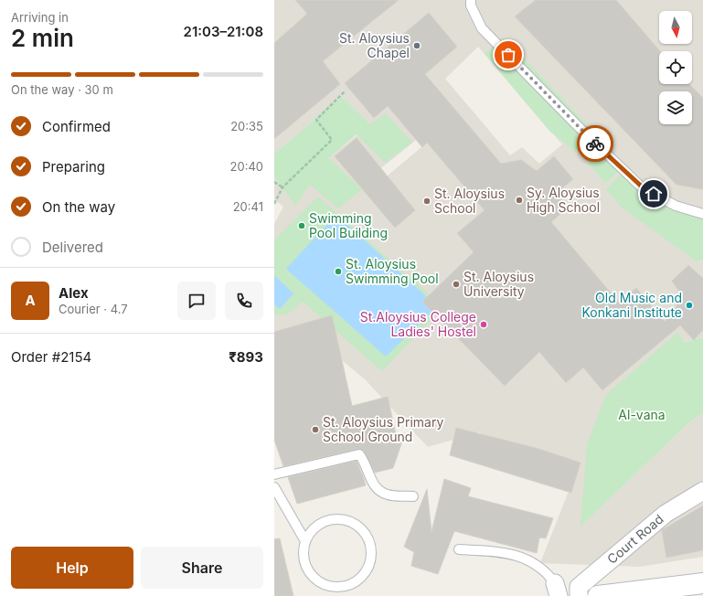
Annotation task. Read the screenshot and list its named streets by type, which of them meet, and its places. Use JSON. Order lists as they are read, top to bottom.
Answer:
{
  "streets": {
    "street": ["Court Road"]
  },
  "parks": ["Al-vana"],
  "places": [
    "St. Aloysius Chapel",
    "Sy. Aloysius High School",
    "St. Aloysius School",
    "Swimming Pool Building",
    "St. Aloysius Swimming Pool",
    "St. Aloysius University",
    "Old Music and Konkani Institute",
    "St.Aloysius College Ladies' Hostel",
    "St. Aloysius Primary School Ground"
  ],
  "north": "bottom",
  "page": {
    "heading": ["2 min", "Arriving in", "21:03–21:08"],
    "panel": [
      "Alex",
      "Courier · 4.7",
      "Order #2154",
      "₹893"
    ],
    "bar": "On the way · 30 m",
    "list": [
      ["Confirmed", "20:35"],
      ["Preparing", "20:40"],
      ["On the way", "20:41"],
      "Delivered"
    ],
    "round": "A",
    "buttons": ["Help", "Share"]
  }
}
